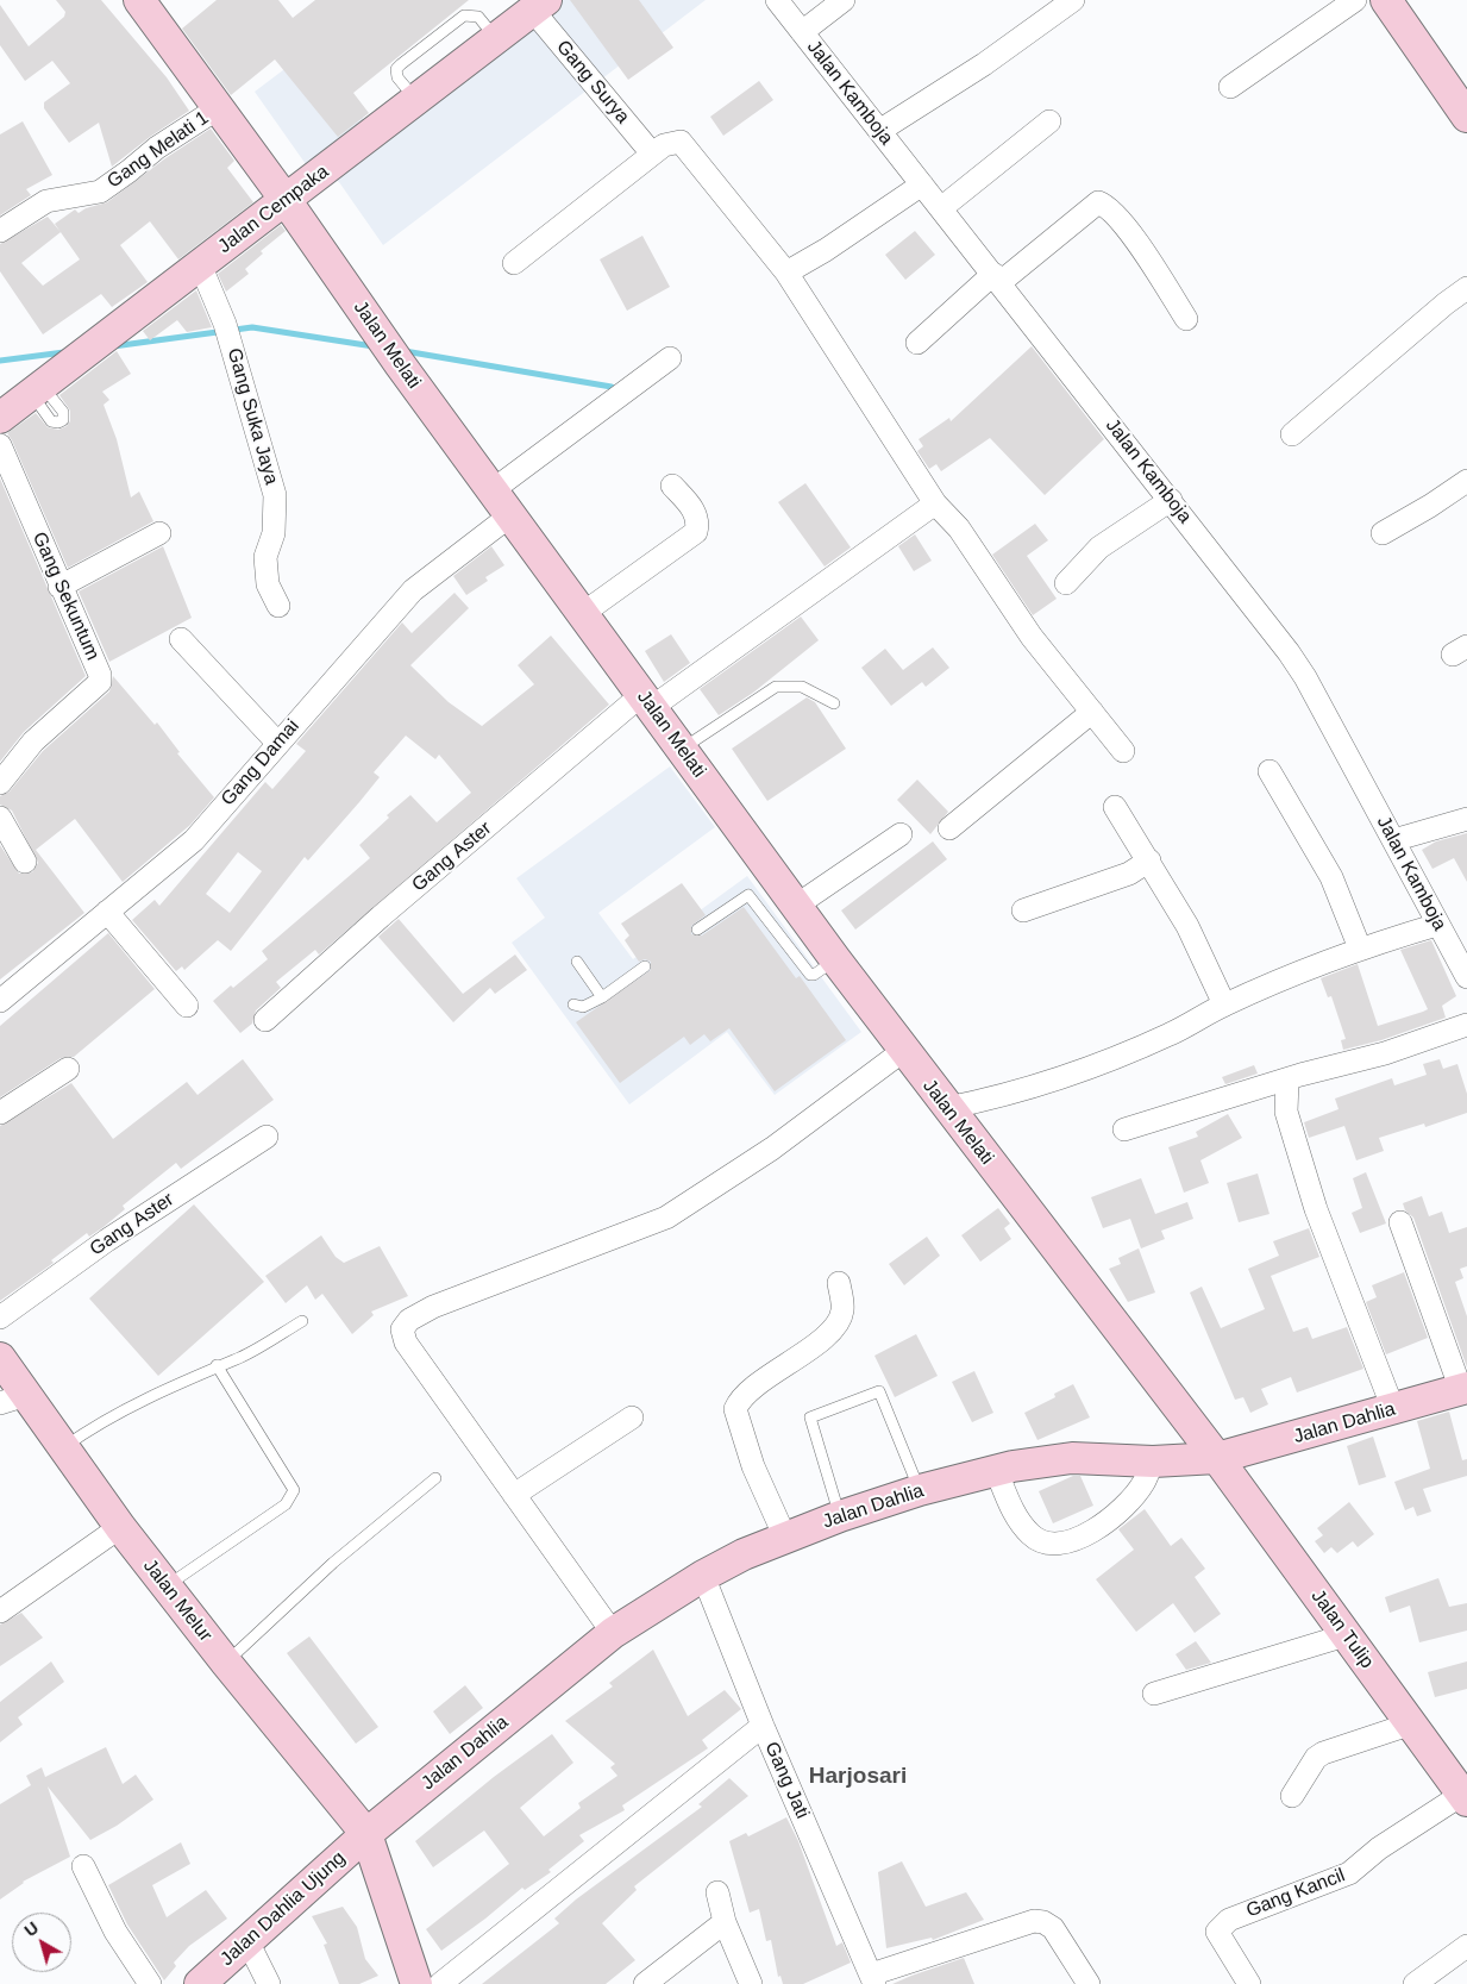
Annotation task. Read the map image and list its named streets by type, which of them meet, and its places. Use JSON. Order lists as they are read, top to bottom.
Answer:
{
  "streets": {
    "street": [
      "Gang Surya",
      "Jalan Kamboja",
      "Gang Melati 1",
      "Jalan Cempaka",
      "Jalan Melati",
      "Gang Suka Jaya",
      "Gang Sekuntum",
      "Gang Damai",
      "Gang Aster",
      "Jalan Dahlia",
      "Jalan Melur",
      "Jalan Tulip",
      "Gang Jati",
      "Gang Kancil",
      "Jalan Dahlia Ujung"
    ]
  },
  "crossings": [
    ["Gang Surya", "Jalan Cempaka"],
    ["Gang Melati 1", "Jalan Melati"],
    ["Jalan Cempaka", "Jalan Melati"],
    ["Jalan Cempaka", "Gang Suka Jaya"],
    ["Jalan Melati", "Gang Damai"],
    ["Jalan Melati", "Gang Aster"],
    ["Jalan Melati", "Jalan Dahlia"],
    ["Jalan Melati", "Jalan Tulip"],
    ["Jalan Dahlia", "Jalan Melur"],
    ["Jalan Dahlia", "Jalan Tulip"],
    ["Jalan Dahlia", "Gang Jati"],
    ["Jalan Dahlia", "Jalan Dahlia Ujung"],
    ["Jalan Melur", "Jalan Dahlia Ujung"],
    ["Jalan Tulip", "Gang Kancil"]
  ],
  "districts": ["Harjosari"],
  "north": "top left"
}
